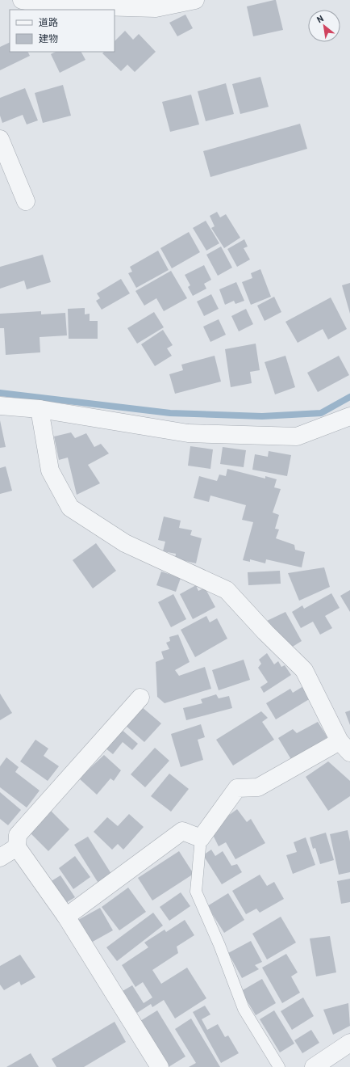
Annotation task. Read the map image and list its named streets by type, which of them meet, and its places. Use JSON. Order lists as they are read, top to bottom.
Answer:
{
  "legend": ["道路", "建物"],
  "north": "top left"
}
